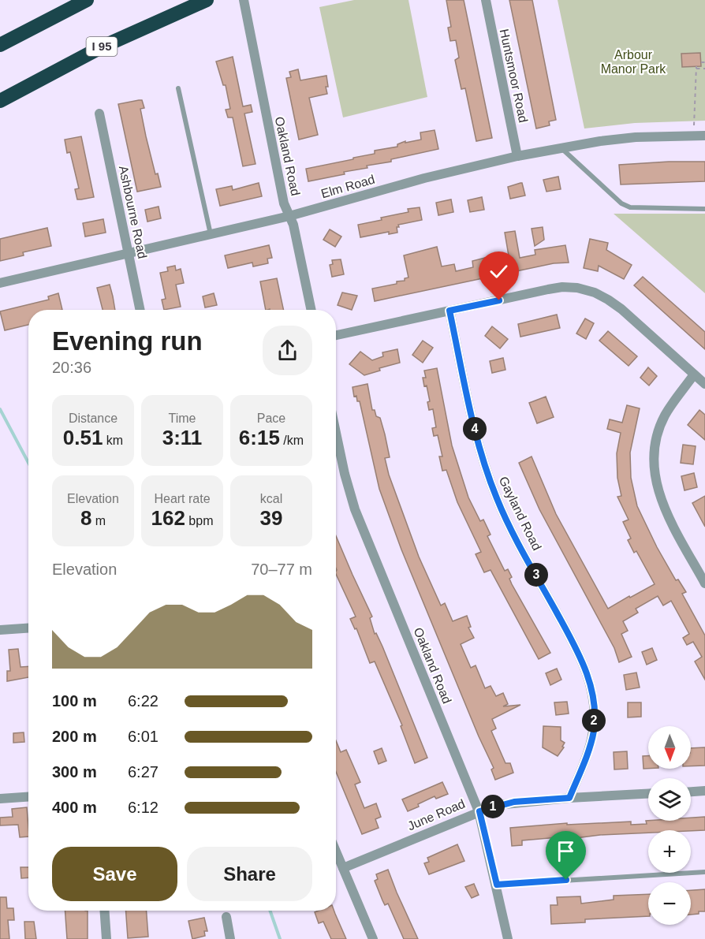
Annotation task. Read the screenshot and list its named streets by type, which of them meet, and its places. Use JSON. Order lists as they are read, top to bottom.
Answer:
{
  "streets": {
    "highway": ["I 95"],
    "street": [
      "Huntsmoor Road",
      "Oakland Road",
      "Elm Road",
      "Ashbourne Road",
      "Gayland Road",
      "June Road"
    ]
  },
  "crossings": [
    ["Huntsmoor Road", "Elm Road"],
    ["Oakland Road", "Elm Road"],
    ["Oakland Road", "June Road"],
    ["Elm Road", "Ashbourne Road"],
    ["Gayland Road", "June Road"]
  ],
  "parks": ["Arbour Manor Park"],
  "north": "bottom",
  "page": {
    "heading": ["Evening run", "20:36"],
    "stats": [
      ["Distance", "0.51 km"],
      ["Time", "3:11"],
      ["Pace", "6:15 /km"],
      ["Elevation", "8 m"],
      ["Heart rate", "162 bpm"],
      ["kcal", "39"]
    ],
    "pins": [
      "4",
      "3",
      "2",
      "1"
    ],
    "chart": ["Elevation", "70–77 m"],
    "list": [
      {
        "name": "100 m",
        "note": "6:22"
      },
      {
        "name": "200 m",
        "note": "6:01"
      },
      {
        "name": "300 m",
        "note": "6:27"
      },
      {
        "name": "400 m",
        "note": "6:12"
      }
    ],
    "map_buttons": ["+", "−"],
    "buttons": ["Save", "Share"]
  }
}
